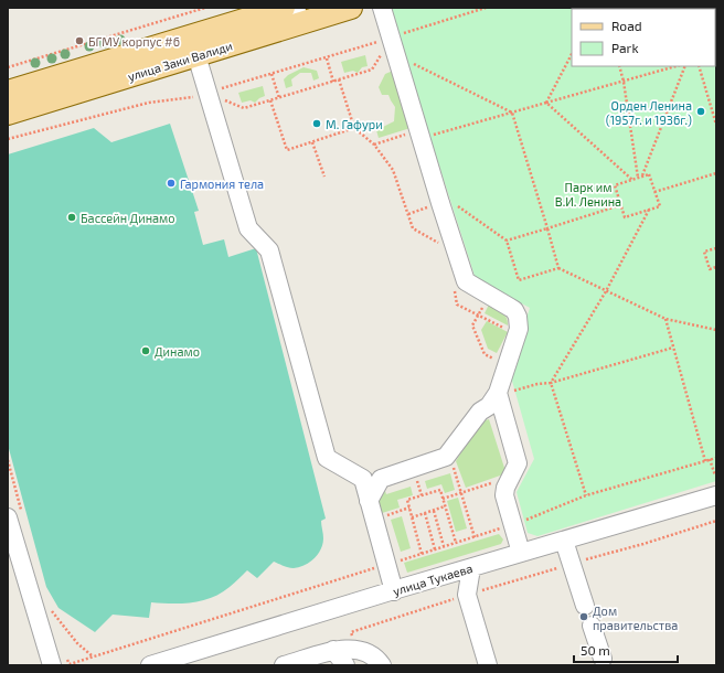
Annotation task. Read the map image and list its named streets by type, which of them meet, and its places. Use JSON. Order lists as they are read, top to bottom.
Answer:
{
  "streets": {
    "main road": ["улица Заки Валиди"],
    "street": ["улица Тукаева"]
  },
  "parks": ["Парк им В.И. Ленина"],
  "places": [
    "БГМУ корпус #6",
    "Орден Ленина (1957г. и 1936г.)",
    "М. Гафури",
    "Гармония тела",
    "Бассейн Динамо",
    "Динамо",
    "Дом правительства"
  ],
  "legend": ["Road", "Park"],
  "scale_bar": "50 m"
}
